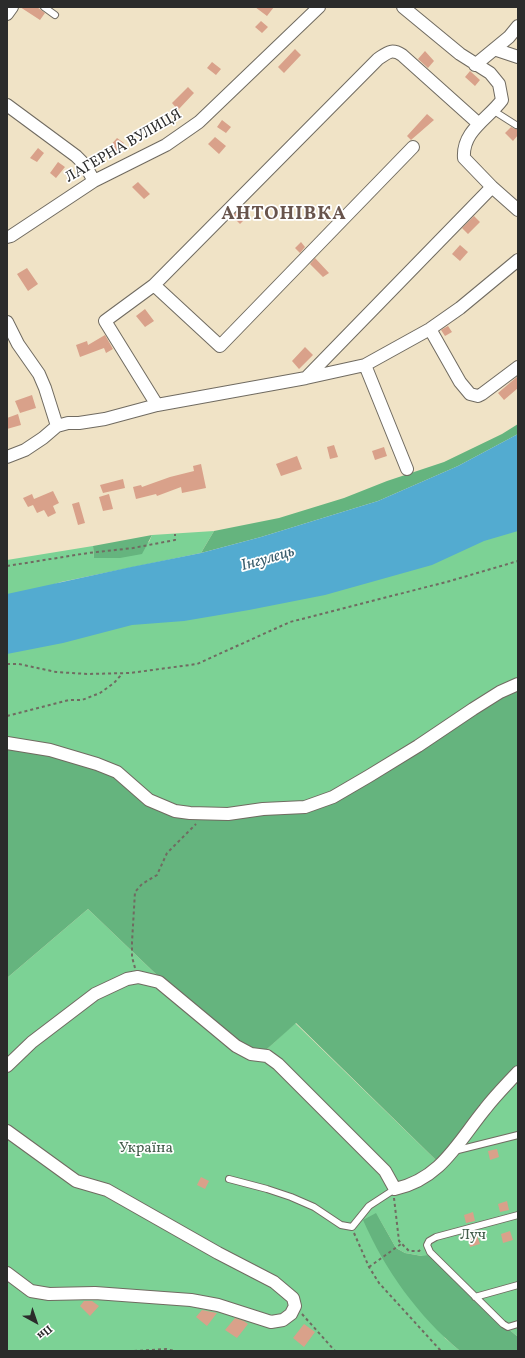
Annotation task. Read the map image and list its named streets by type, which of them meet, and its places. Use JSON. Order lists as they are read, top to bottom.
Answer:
{
  "streets": {
    "street": ["ЛАГЕРНА ВУЛИЦЯ"]
  },
  "districts": ["АНТОНІВКА"],
  "water": ["Інгулець"],
  "parks": ["Україна", "Луч"],
  "north": "bottom right"
}
